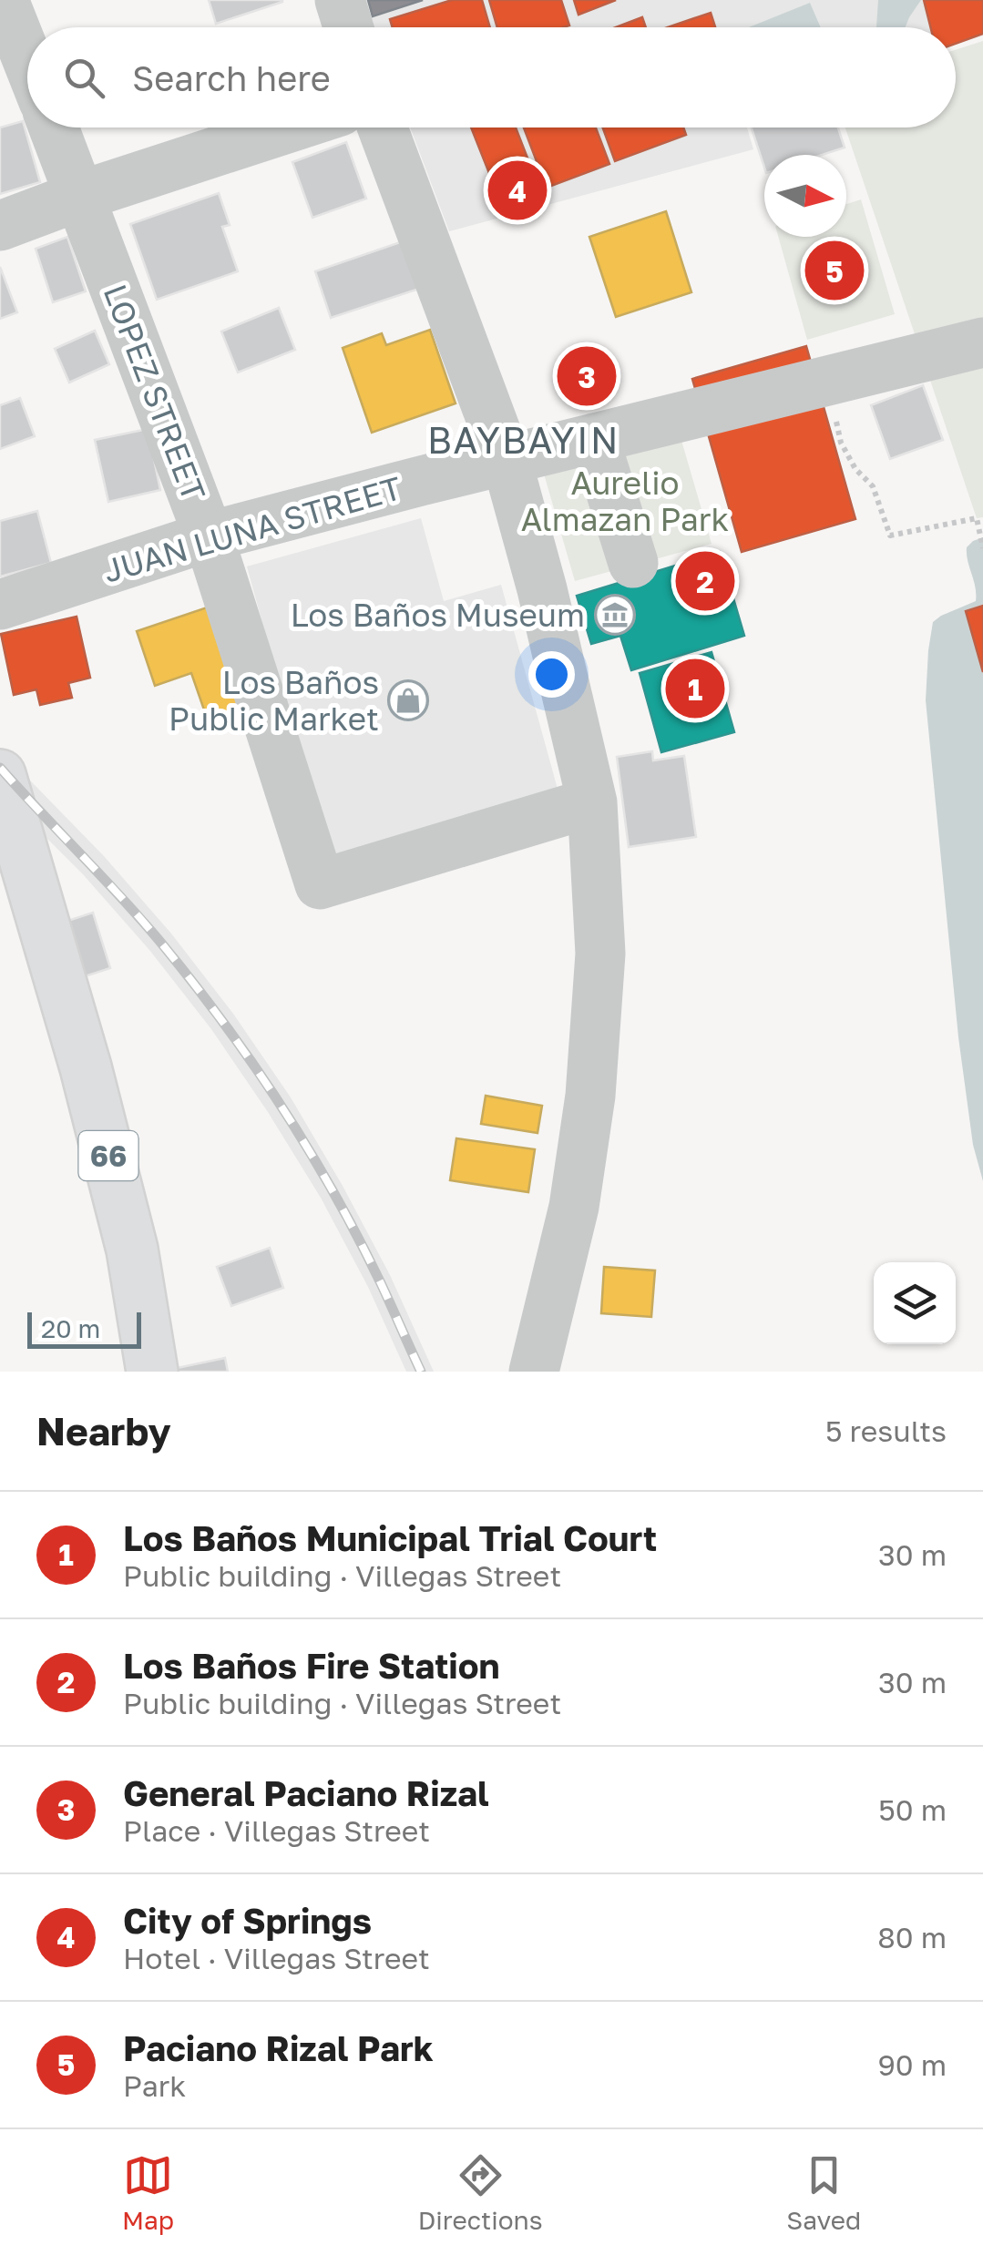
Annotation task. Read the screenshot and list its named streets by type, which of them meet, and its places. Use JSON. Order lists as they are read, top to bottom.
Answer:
{
  "streets": {
    "main road": ["66"],
    "street": ["LOPEZ STREET", "JUAN LUNA STREET"]
  },
  "crossings": [
    ["LOPEZ STREET", "JUAN LUNA STREET"]
  ],
  "districts": ["BAYBAYIN"],
  "parks": ["Aurelio Almazan Park"],
  "places": {
    "museum": ["Los Baños Museum"],
    "shop": ["Los Baños Public Market"]
  },
  "scale_bar": "20 m",
  "north": "right",
  "page": {
    "search": "Search here",
    "pins": [
      "4",
      "5",
      "3",
      "2",
      "1"
    ],
    "scale": "20 m",
    "heading": ["Nearby", "5 results"],
    "list": [
      {
        "mark": "1",
        "name": "Los Baños Municipal Trial Court",
        "note": "Public building · Villegas Street",
        "value": "30 m"
      },
      {
        "mark": "2",
        "name": "Los Baños Fire Station",
        "note": "Public building · Villegas Street",
        "value": "30 m"
      },
      {
        "mark": "3",
        "name": "General Paciano Rizal",
        "note": "Place · Villegas Street",
        "value": "50 m"
      },
      {
        "mark": "4",
        "name": "City of Springs",
        "note": "Hotel · Villegas Street",
        "value": "80 m"
      },
      {
        "mark": "5",
        "name": "Paciano Rizal Park",
        "note": "Park",
        "value": "90 m"
      }
    ],
    "nav": ["Map", "Directions", "Saved"]
  }
}
